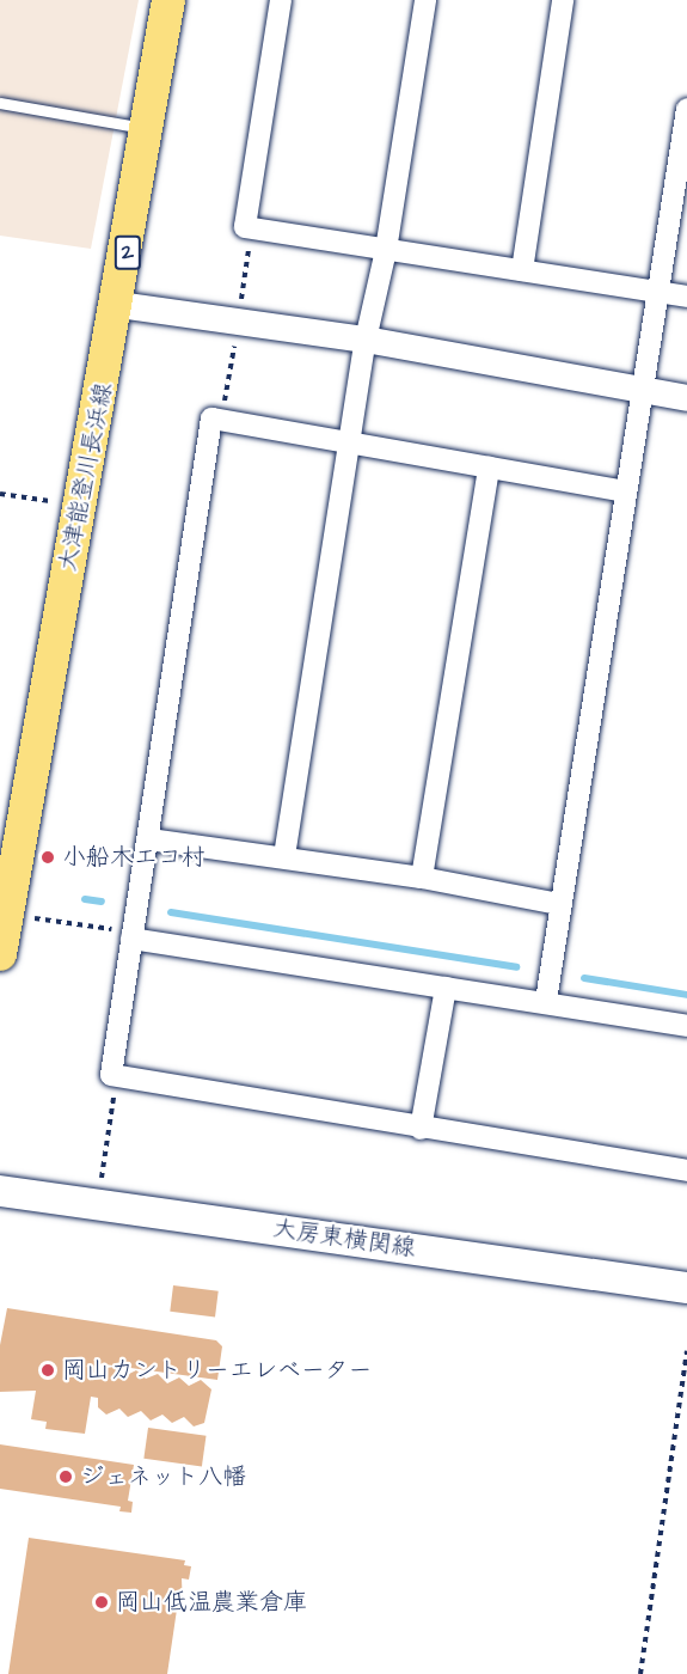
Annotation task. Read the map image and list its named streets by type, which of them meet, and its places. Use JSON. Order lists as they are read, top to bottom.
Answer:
{
  "streets": {
    "main road": ["2", "大津能登川長浜線", "大房東横関線"]
  },
  "places": [
    "小船木エコ村",
    "岡山カントリーエレベーター",
    "ジェネット八幡",
    "岡山低温農業倉庫"
  ]
}
